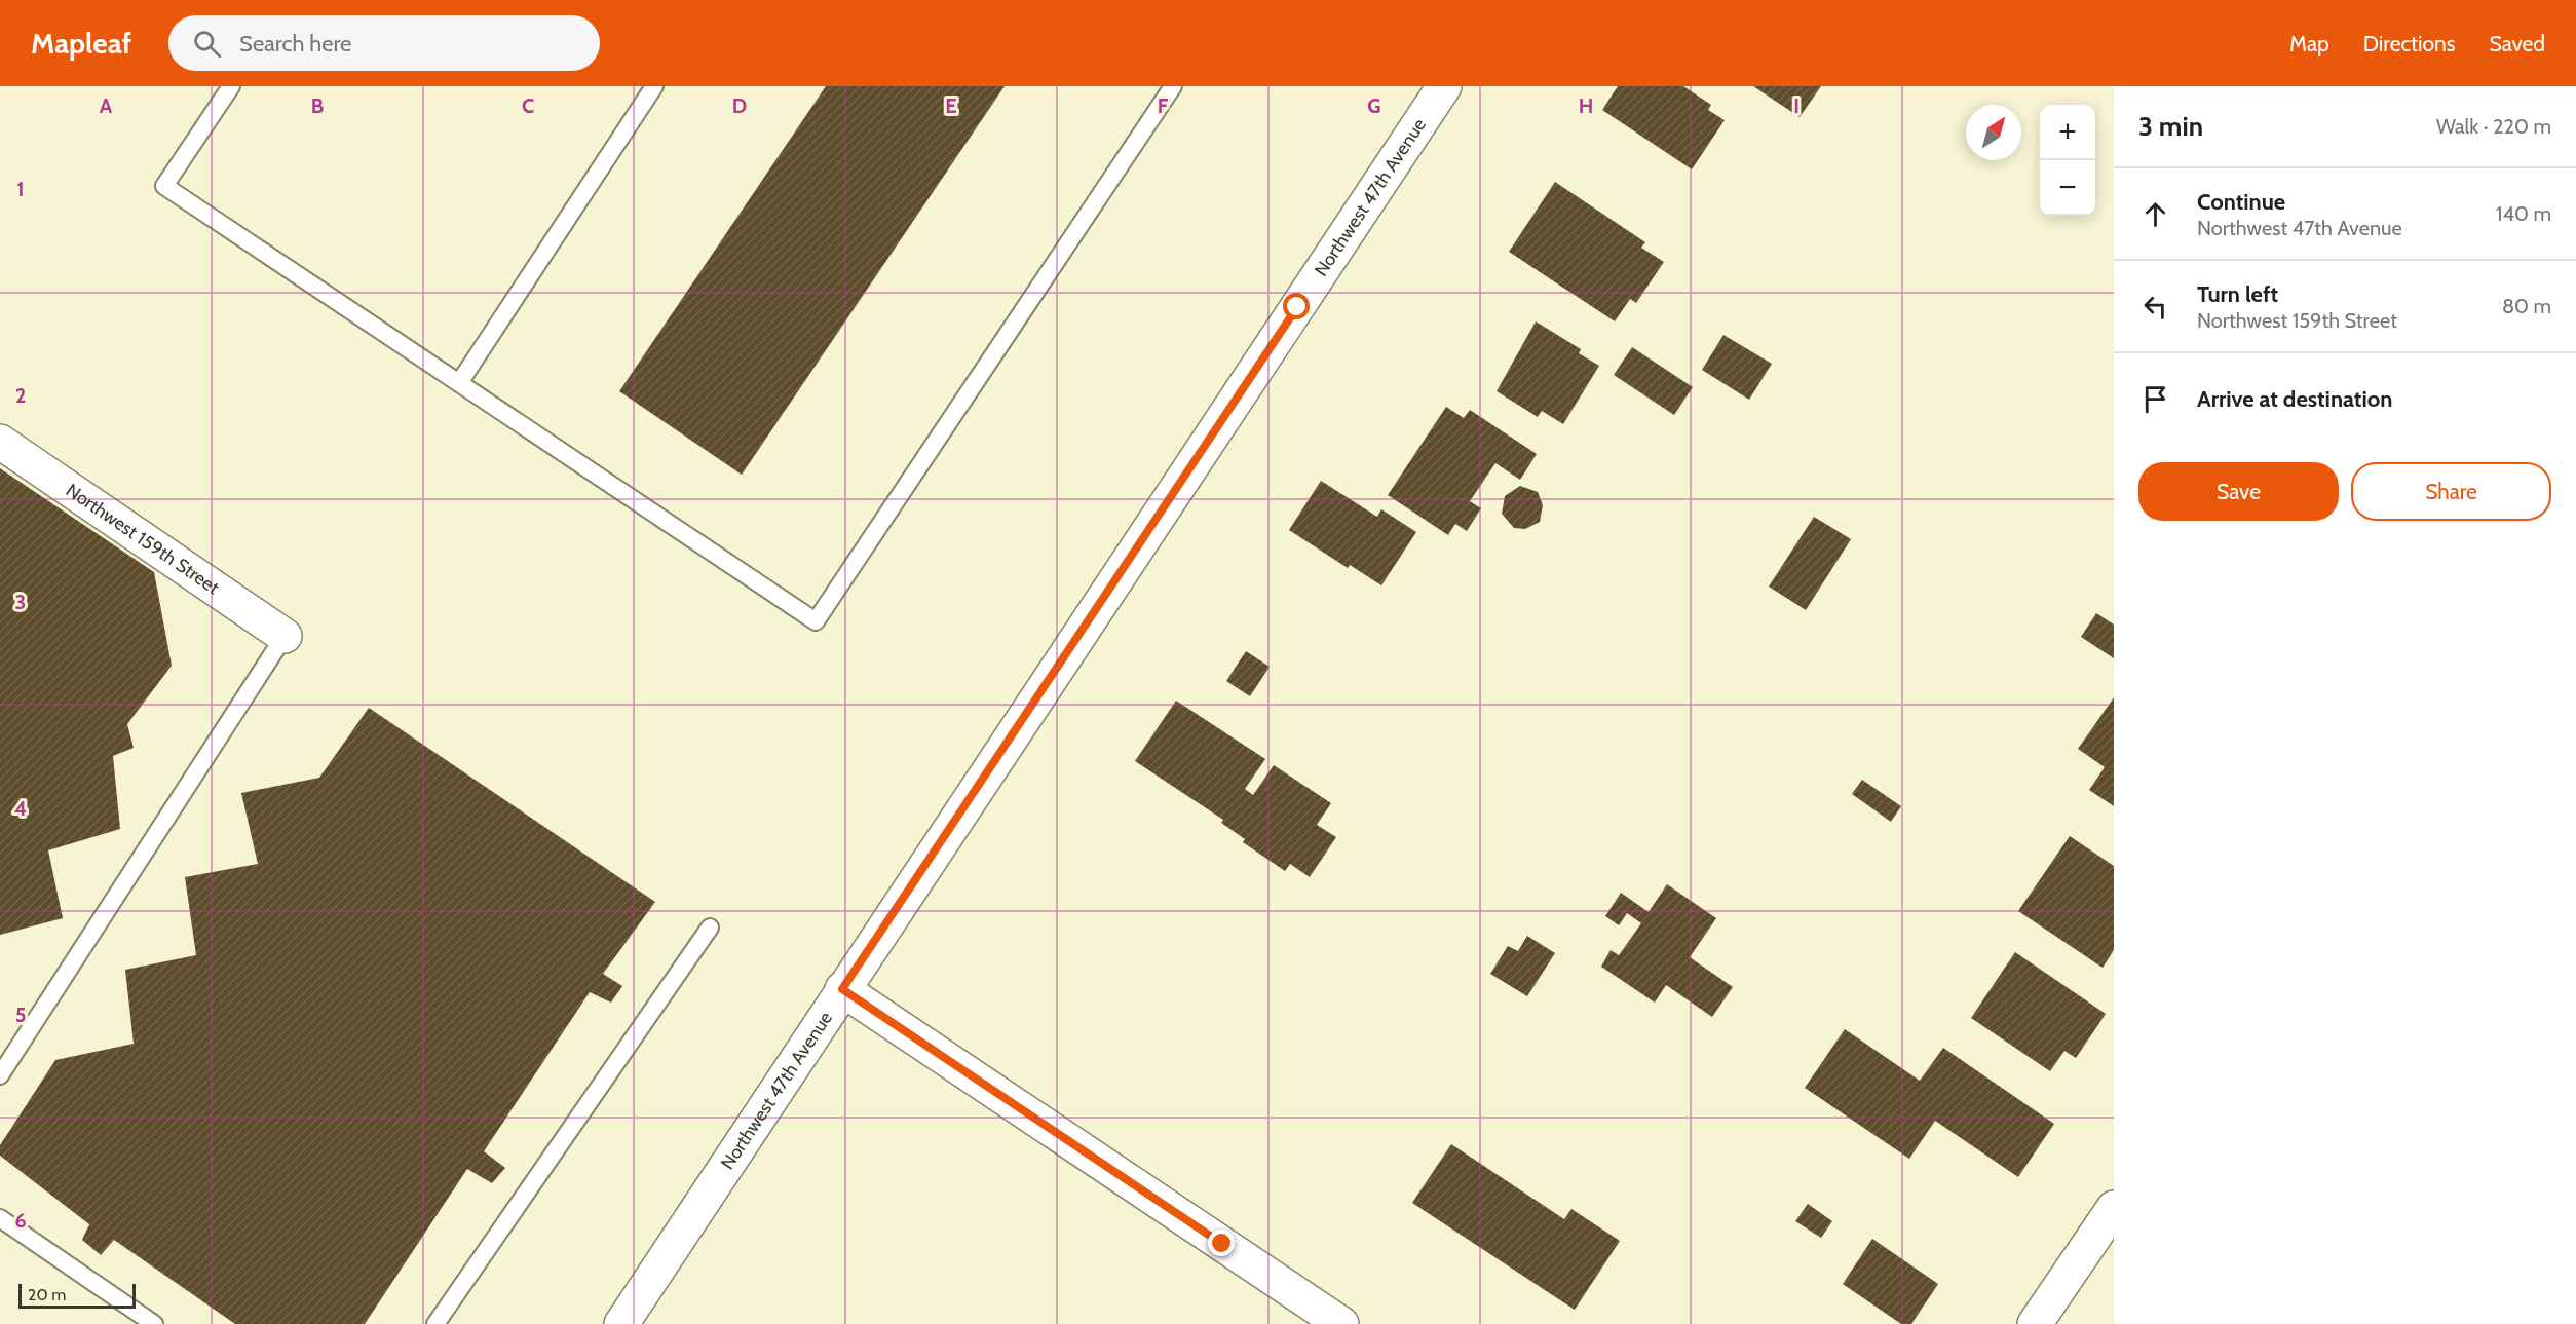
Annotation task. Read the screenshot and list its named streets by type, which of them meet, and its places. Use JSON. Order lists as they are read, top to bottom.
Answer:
{
  "streets": {
    "street": ["Northwest 47th Avenue", "Northwest 159th Street"]
  },
  "scale_bar": "20 m",
  "north": "top right",
  "page": {
    "header": "Mapleaf",
    "search": "Search here",
    "nav": ["Map", "Directions", "Saved"],
    "heading": ["3 min", "Walk · 220 m"],
    "map_buttons": ["+", "−"],
    "list": [
      ["Continue", "Northwest 47th Avenue", "140 m"],
      ["Turn left", "Northwest 159th Street", "80 m"],
      "Arrive at destination"
    ],
    "buttons": ["Save", "Share"],
    "scale": "20 m"
  },
  "grid": {
    "columns": [
      "A",
      "B",
      "C",
      "D",
      "E",
      "F",
      "G",
      "H",
      "I"
    ],
    "rows": [
      "1",
      "2",
      "3",
      "4",
      "5",
      "6"
    ]
  }
}
